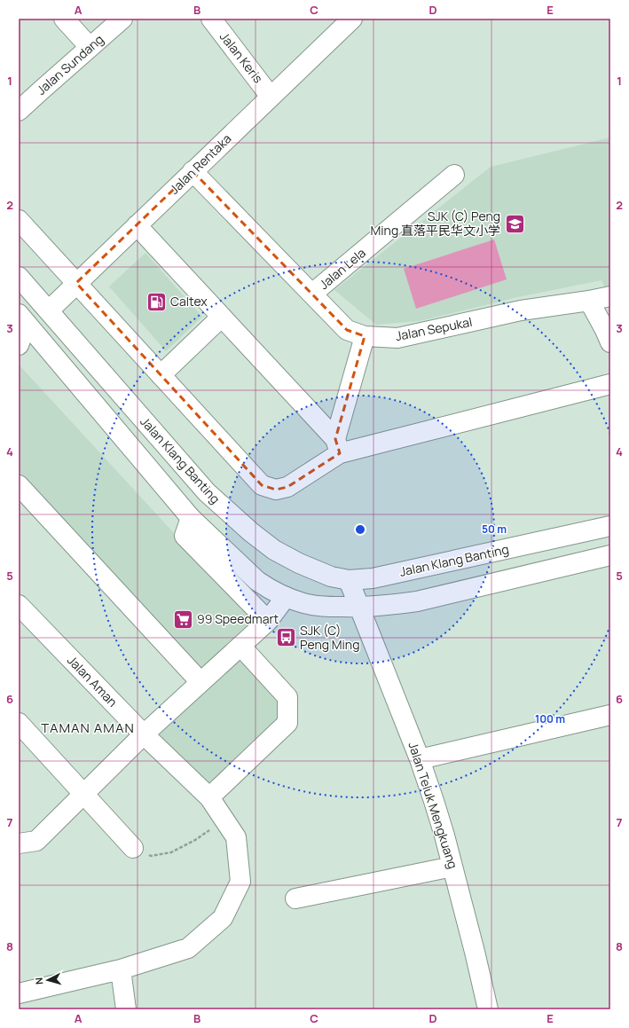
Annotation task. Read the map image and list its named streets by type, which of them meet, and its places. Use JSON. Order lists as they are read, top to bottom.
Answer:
{
  "streets": {
    "main road": [
      "Jalan Keris",
      "Jalan Sundang",
      "Jalan Rentaka",
      "Jalan Lela",
      "Jalan Sepukal",
      "Jalan Klang Banting",
      "Jalan Aman",
      "Jalan Teluk Mengkuang"
    ]
  },
  "crossings": [
    ["Jalan Keris", "Jalan Rentaka"],
    ["Jalan Rentaka", "Jalan Sepukal"],
    ["Jalan Rentaka", "Jalan Klang Banting"],
    ["Jalan Lela", "Jalan Sepukal"],
    ["Jalan Klang Banting", "Jalan Teluk Mengkuang"]
  ],
  "districts": ["TAMAN AMAN"],
  "places": {
    "school or university": ["SJK (C) Peng Ming 直落平民华文小学"],
    "fuel station": ["Caltex"],
    "supermarket": ["99 Speedmart"],
    "bus stop": ["SJK (C) Peng Ming"]
  },
  "north": "left",
  "grid": {
    "columns": [
      "A",
      "B",
      "C",
      "D",
      "E"
    ],
    "rows": [
      "1",
      "2",
      "3",
      "4",
      "5",
      "6",
      "7",
      "8"
    ]
  },
  "rings": ["50 m", "100 m"]
}
